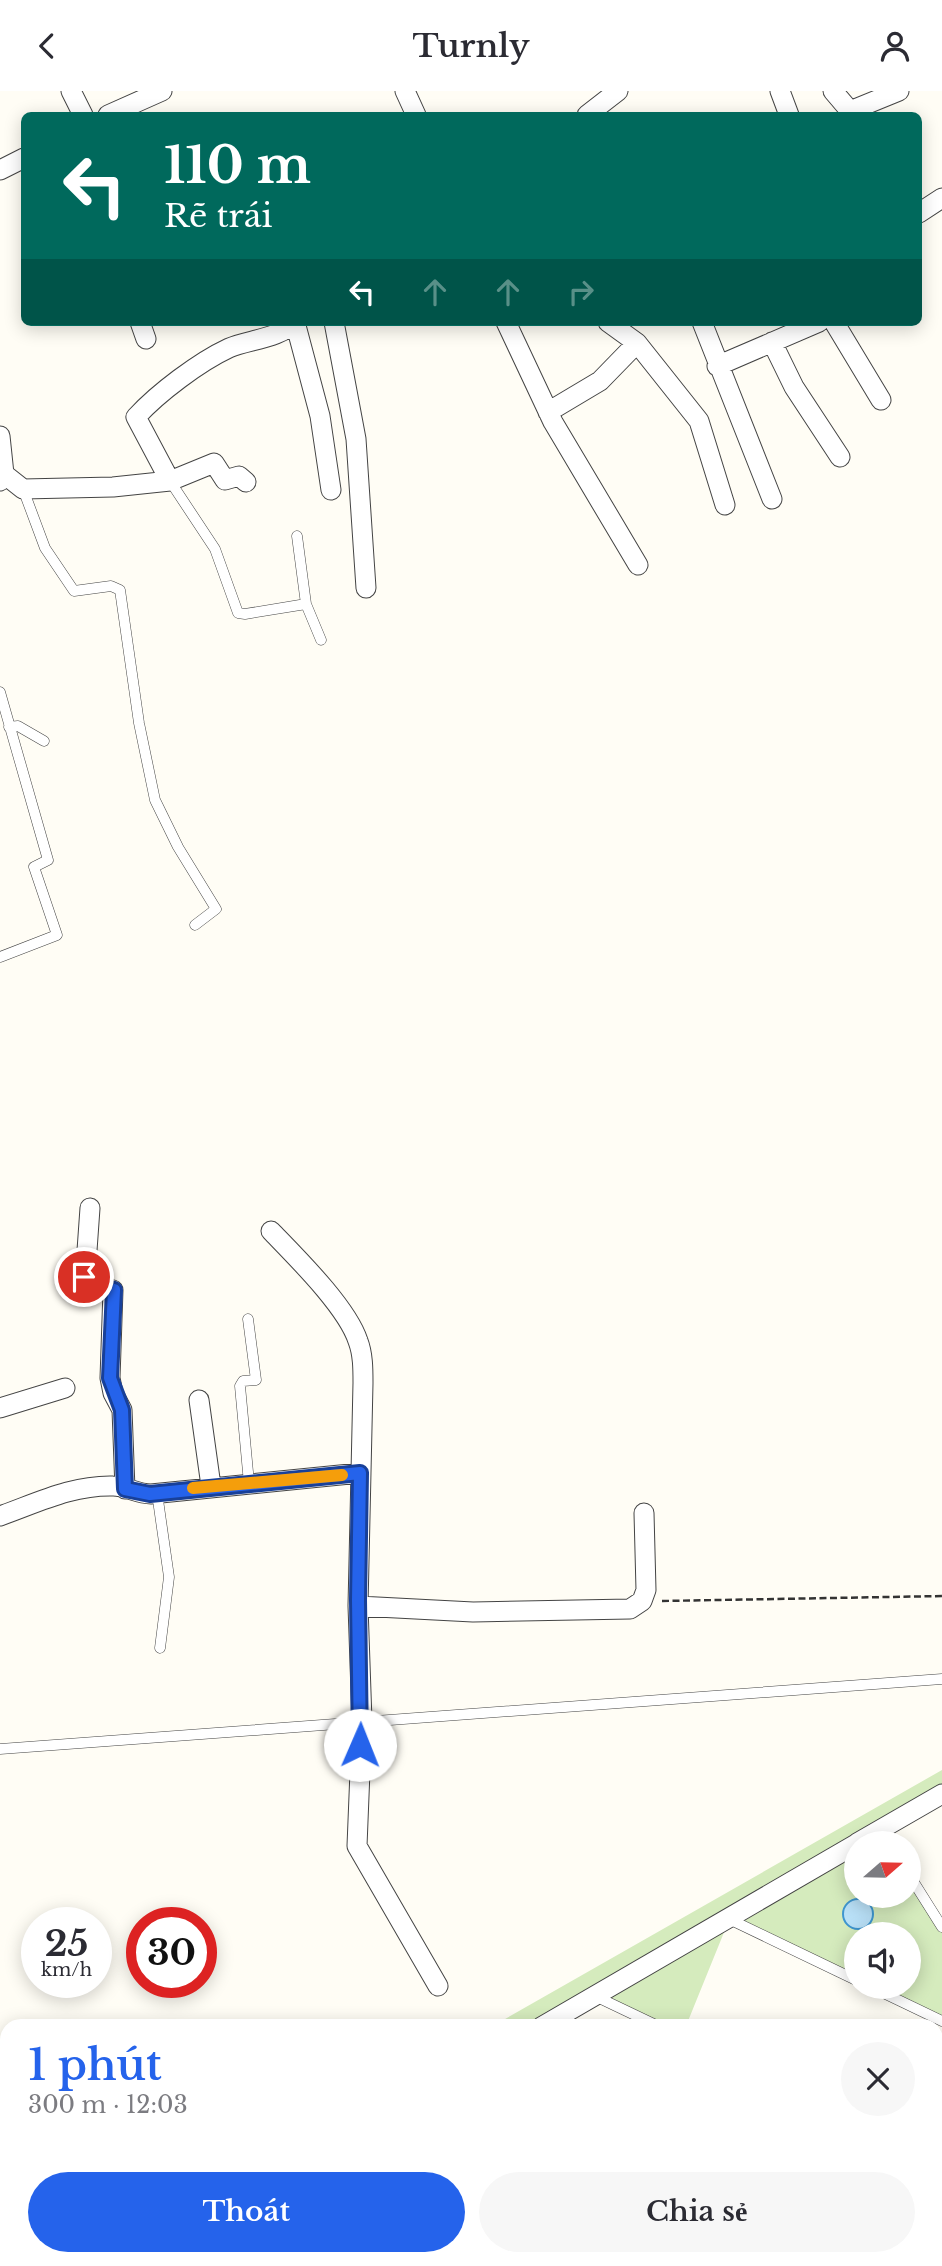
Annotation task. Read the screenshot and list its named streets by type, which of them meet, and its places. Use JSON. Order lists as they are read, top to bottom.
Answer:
{
  "north": "right",
  "page": {
    "header": "Turnly",
    "turn": ["110 m", "Rẽ trái"],
    "speed": "25 km/h",
    "limit": "30",
    "heading": ["1 phút", "300 m · 12:03"],
    "buttons": ["Thoát", "Chia sẻ"]
  }
}
